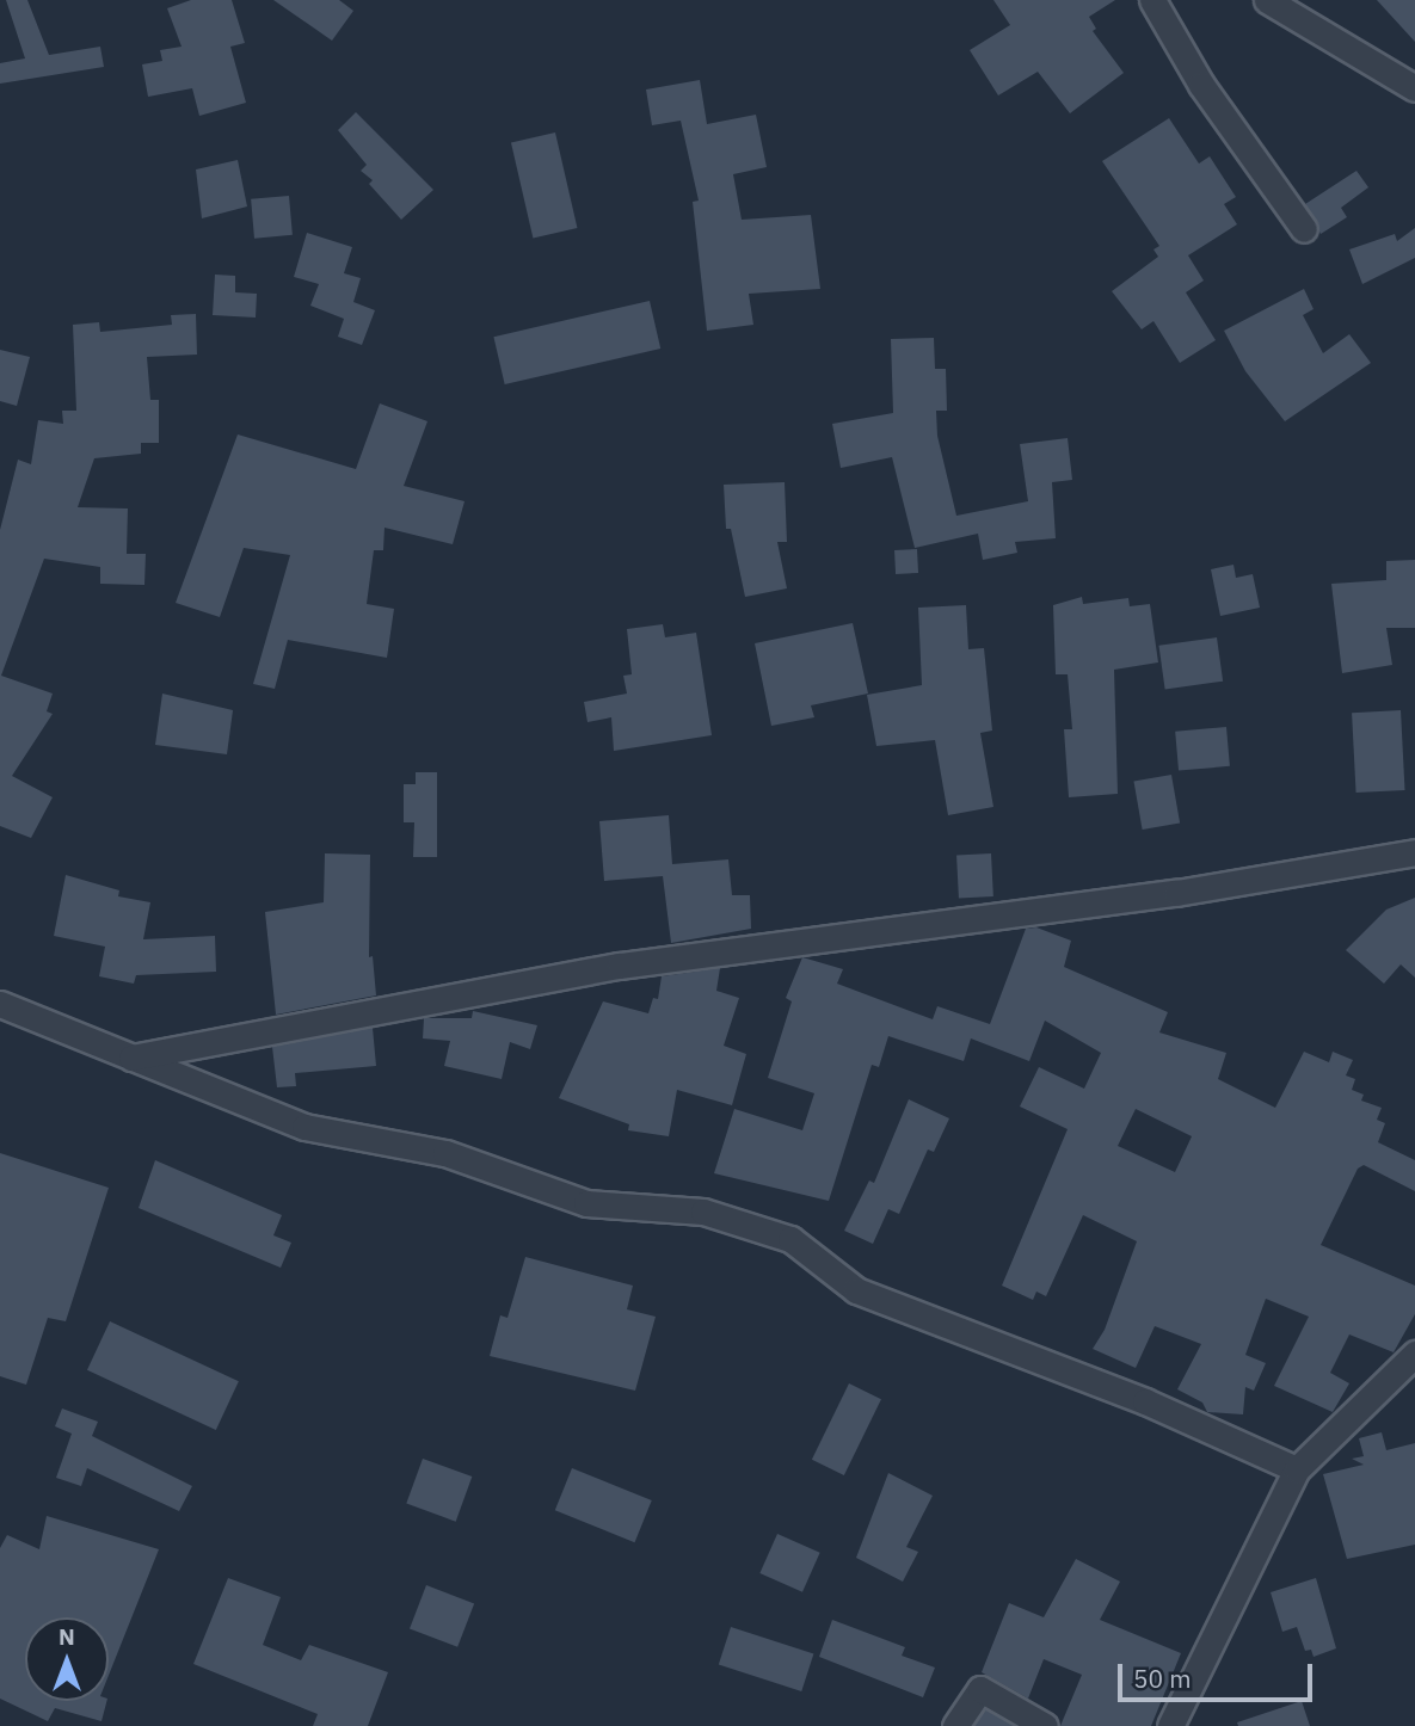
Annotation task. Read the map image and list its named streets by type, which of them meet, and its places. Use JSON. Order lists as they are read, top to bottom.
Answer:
{
  "scale_bar": "50 m",
  "north": "top"
}
